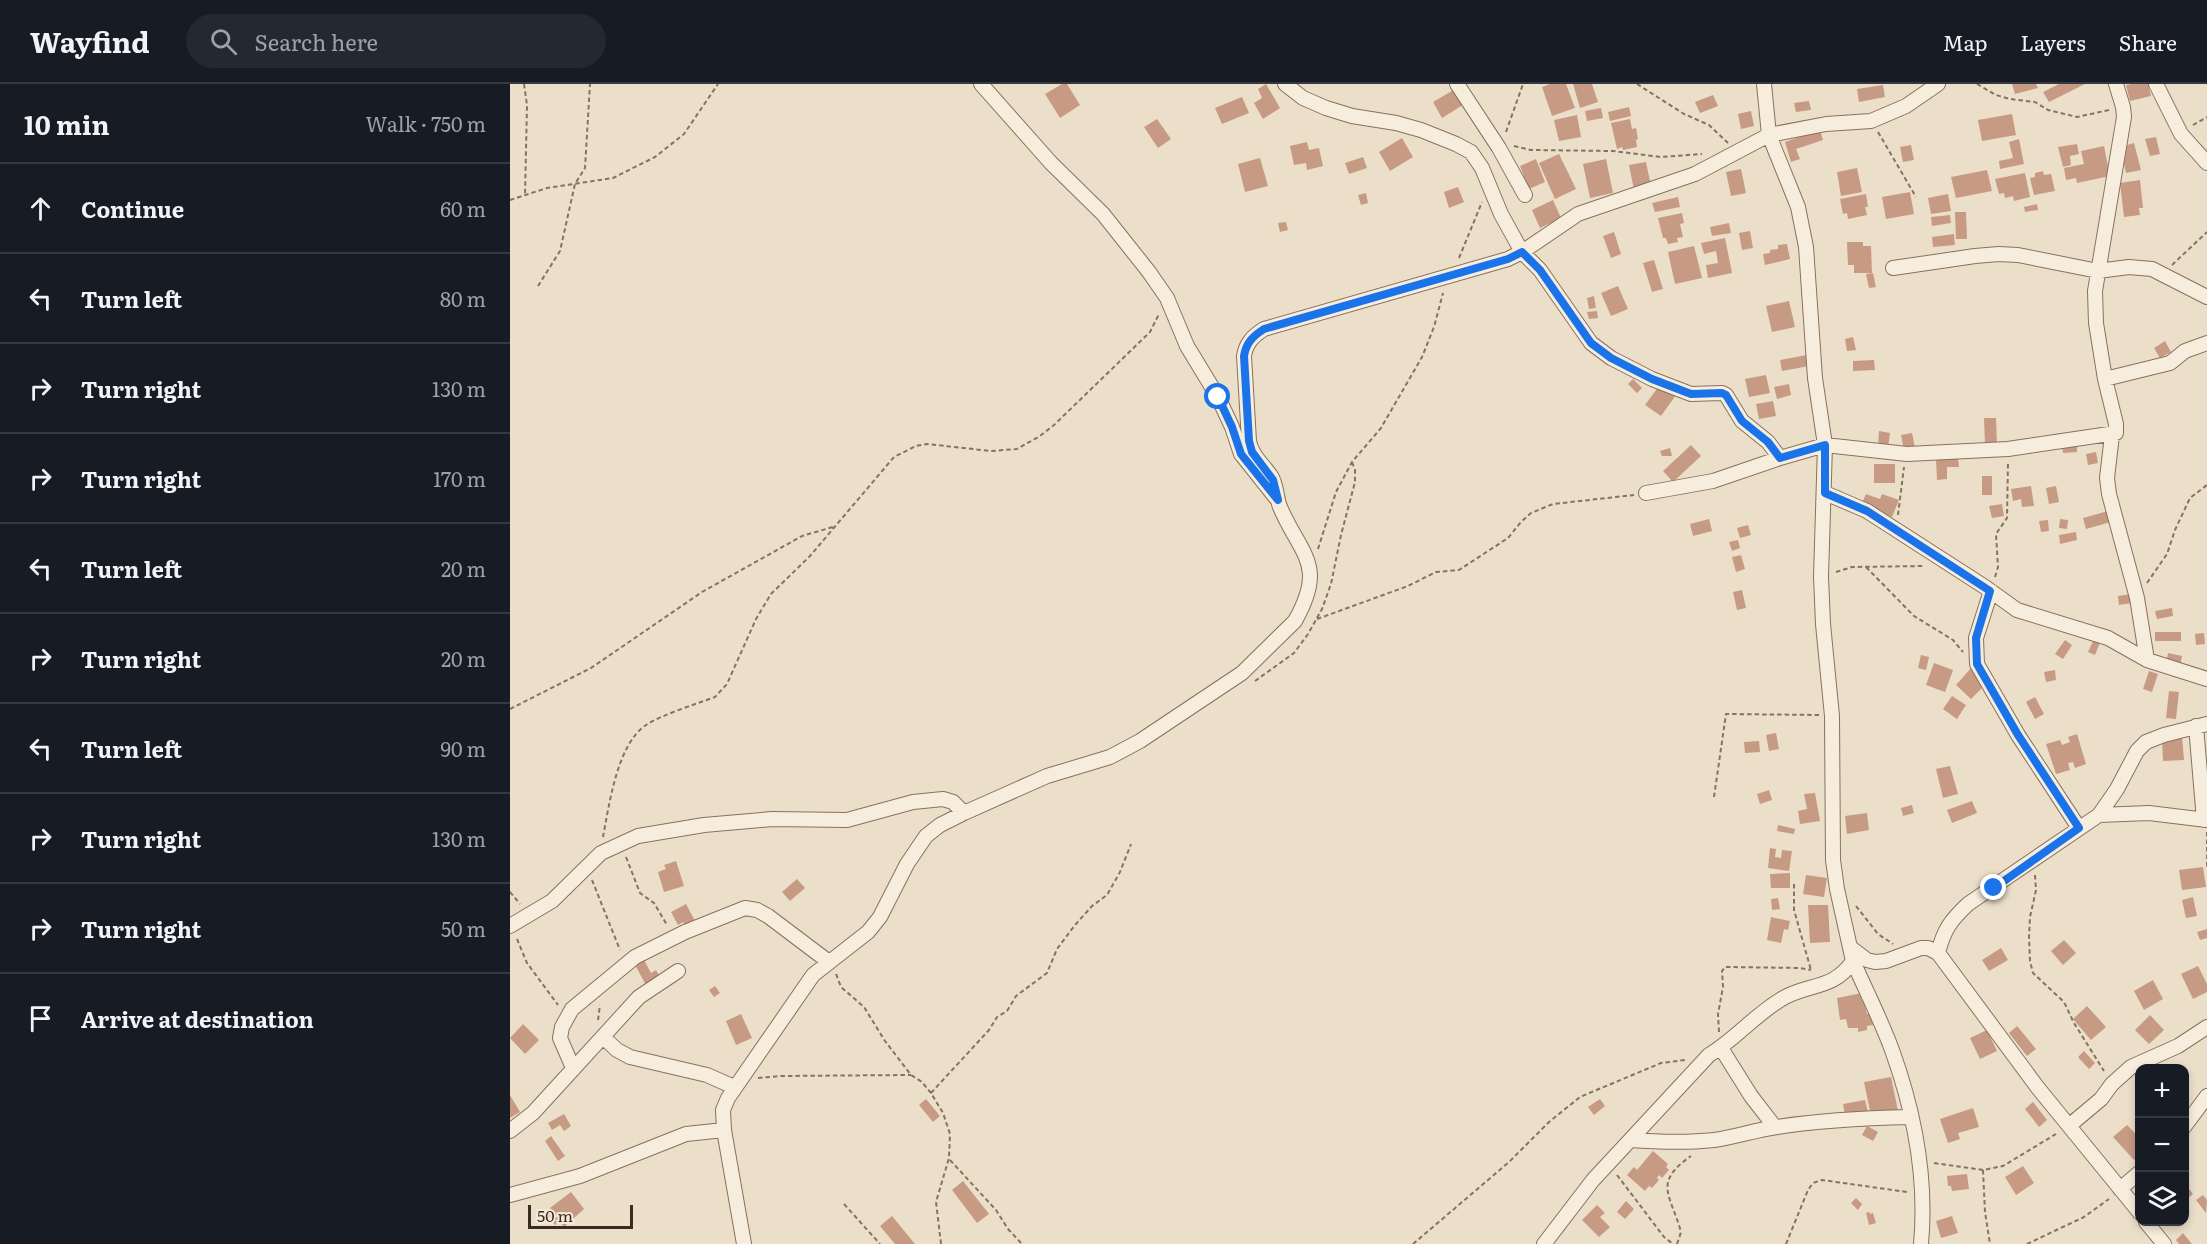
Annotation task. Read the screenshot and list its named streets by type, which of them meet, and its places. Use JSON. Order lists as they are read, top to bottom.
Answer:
{
  "scale_bar": "50 m",
  "page": {
    "header": "Wayfind",
    "search": "Search here",
    "nav": ["Map", "Layers", "Share"],
    "heading": ["10 min", "Walk · 750 m"],
    "list": [
      ["Continue", "60 m"],
      ["Turn left", "80 m"],
      ["Turn right", "130 m"],
      ["Turn right", "170 m"],
      ["Turn left", "20 m"],
      ["Turn right", "20 m"],
      ["Turn left", "90 m"],
      ["Turn right", "130 m"],
      ["Turn right", "50 m"],
      "Arrive at destination"
    ],
    "map_buttons": ["+", "−"],
    "scale": "50 m"
  }
}
